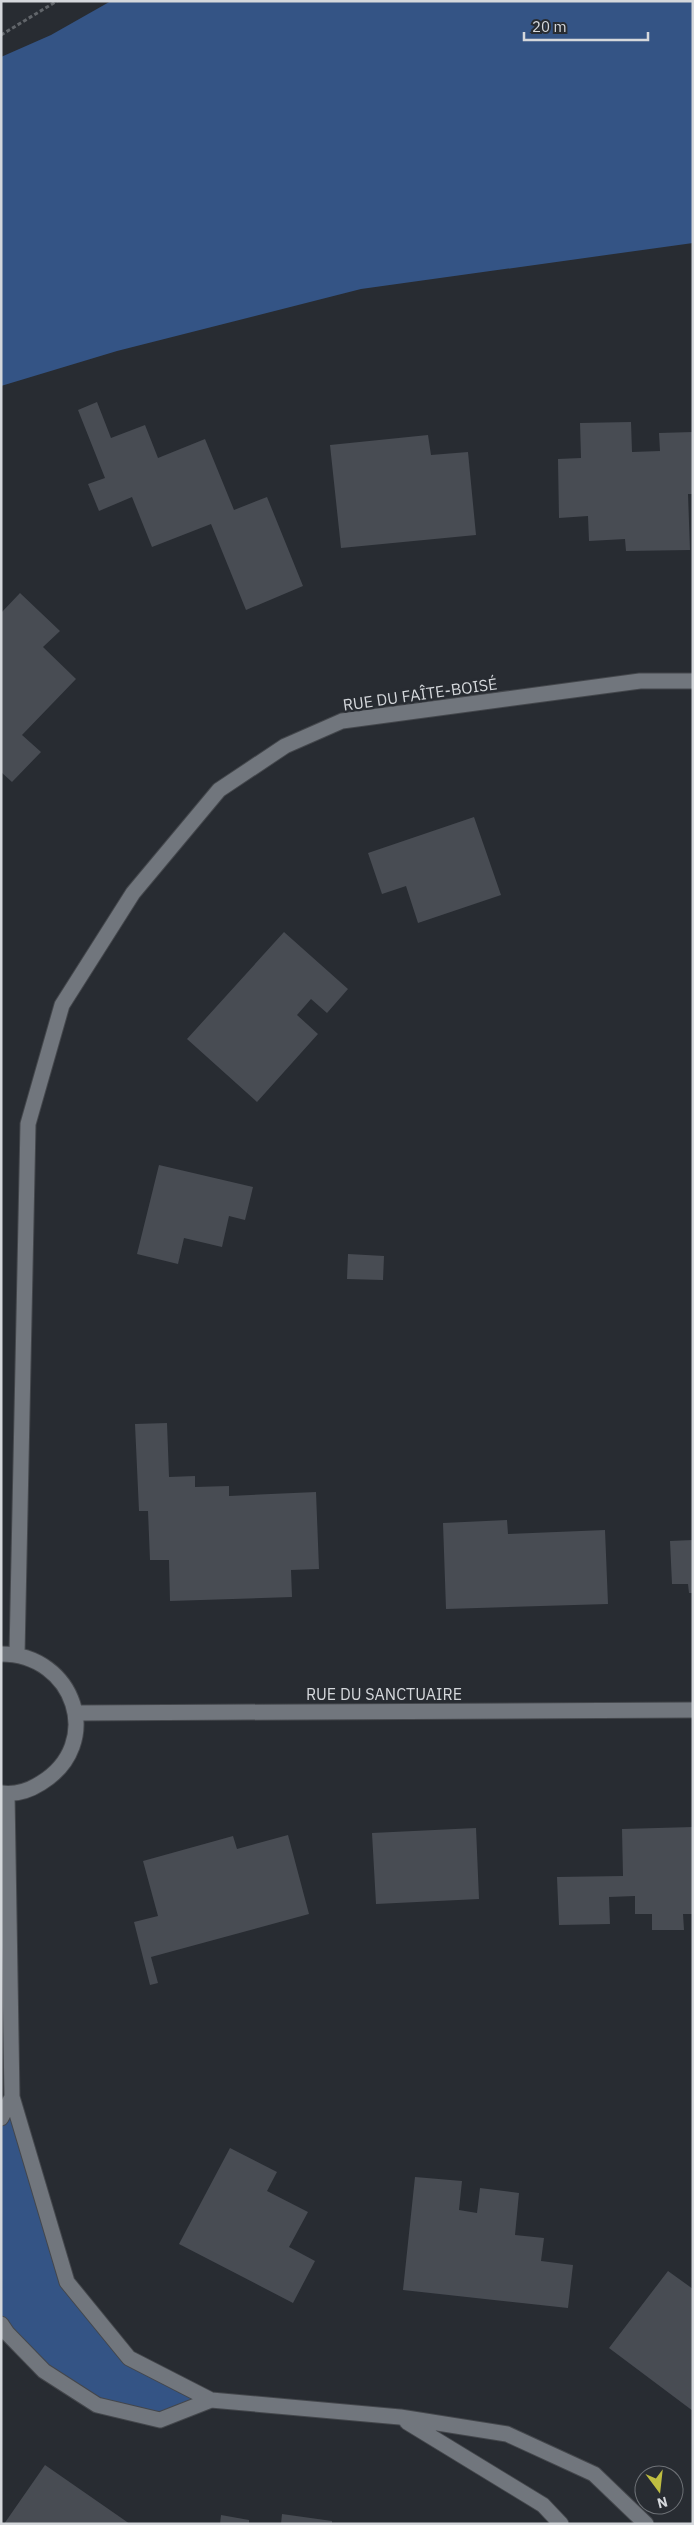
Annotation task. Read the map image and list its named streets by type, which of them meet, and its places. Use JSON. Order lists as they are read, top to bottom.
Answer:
{
  "streets": {
    "street": ["RUE DU FAÎTE-BOISÉ", "RUE DU SANCTUAIRE"]
  },
  "scale_bar": "20 m",
  "north": "bottom"
}
